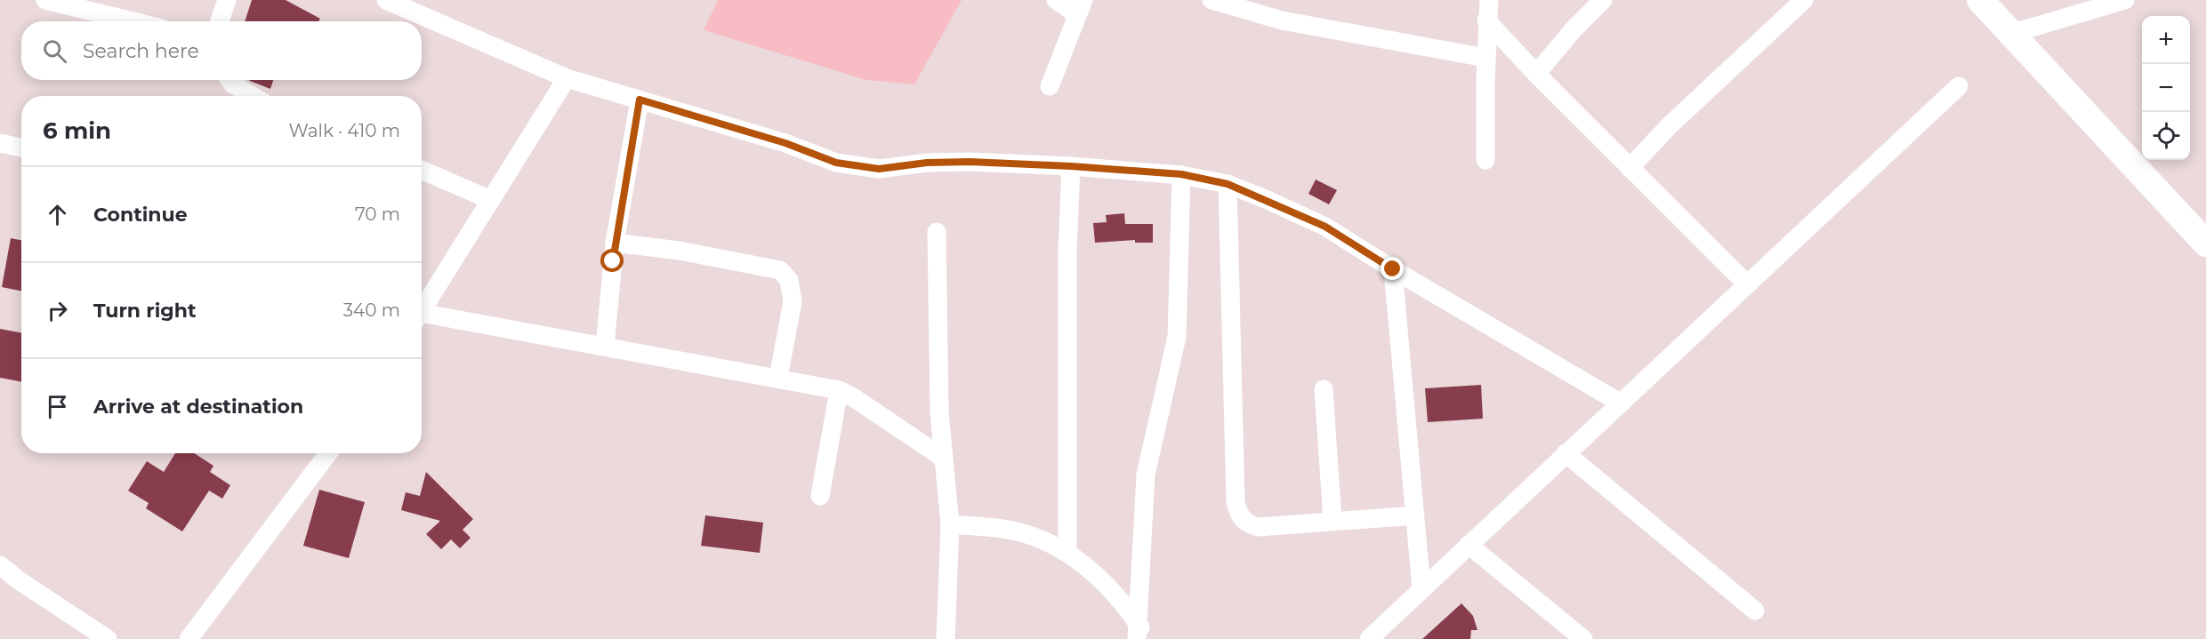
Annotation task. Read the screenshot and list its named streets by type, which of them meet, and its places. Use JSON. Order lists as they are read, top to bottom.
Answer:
{
  "page": {
    "map_buttons": ["+", "−"],
    "search": "Search here",
    "heading": ["6 min", "Walk · 410 m"],
    "list": [
      ["Continue", "70 m"],
      ["Turn right", "340 m"],
      "Arrive at destination"
    ]
  }
}
